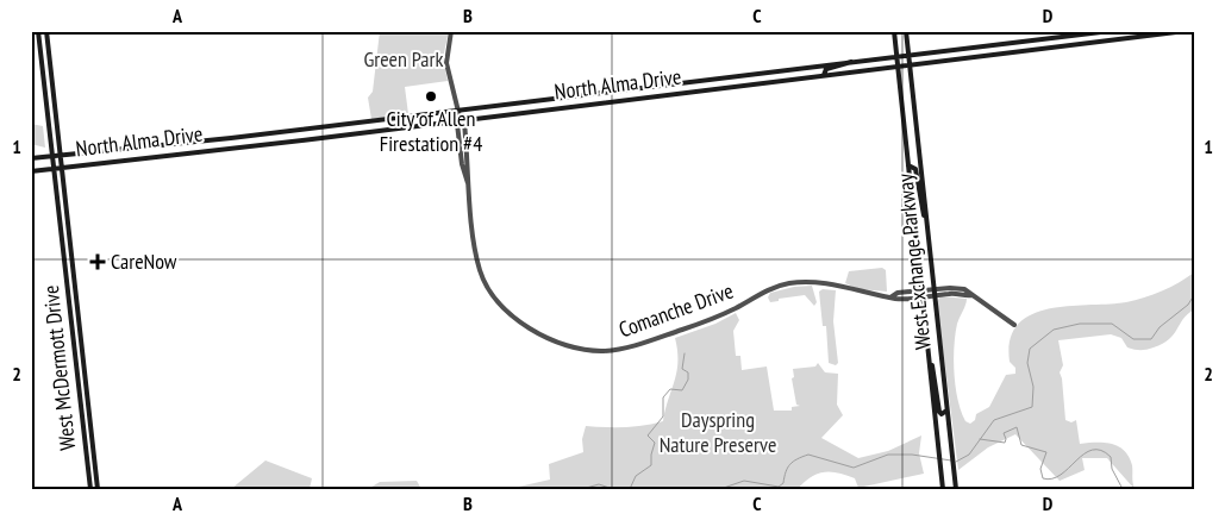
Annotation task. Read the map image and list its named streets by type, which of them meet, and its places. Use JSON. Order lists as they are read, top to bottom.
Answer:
{
  "streets": {
    "main road": ["North Alma Drive", "West Exchange Parkway", "West McDermott Drive"],
    "street": ["Comanche Drive"]
  },
  "crossings": [
    ["North Alma Drive", "West Exchange Parkway"],
    ["North Alma Drive", "Comanche Drive"],
    ["North Alma Drive", "West McDermott Drive"],
    ["West Exchange Parkway", "Comanche Drive"]
  ],
  "parks": ["Green Park", "Dayspring Nature Preserve"],
  "places": {
    "other": ["City of Allen Firestation #4"],
    "health": ["CareNow"]
  },
  "grid": {
    "columns": [
      "A",
      "B",
      "C",
      "D"
    ],
    "rows": ["1", "2"]
  }
}
